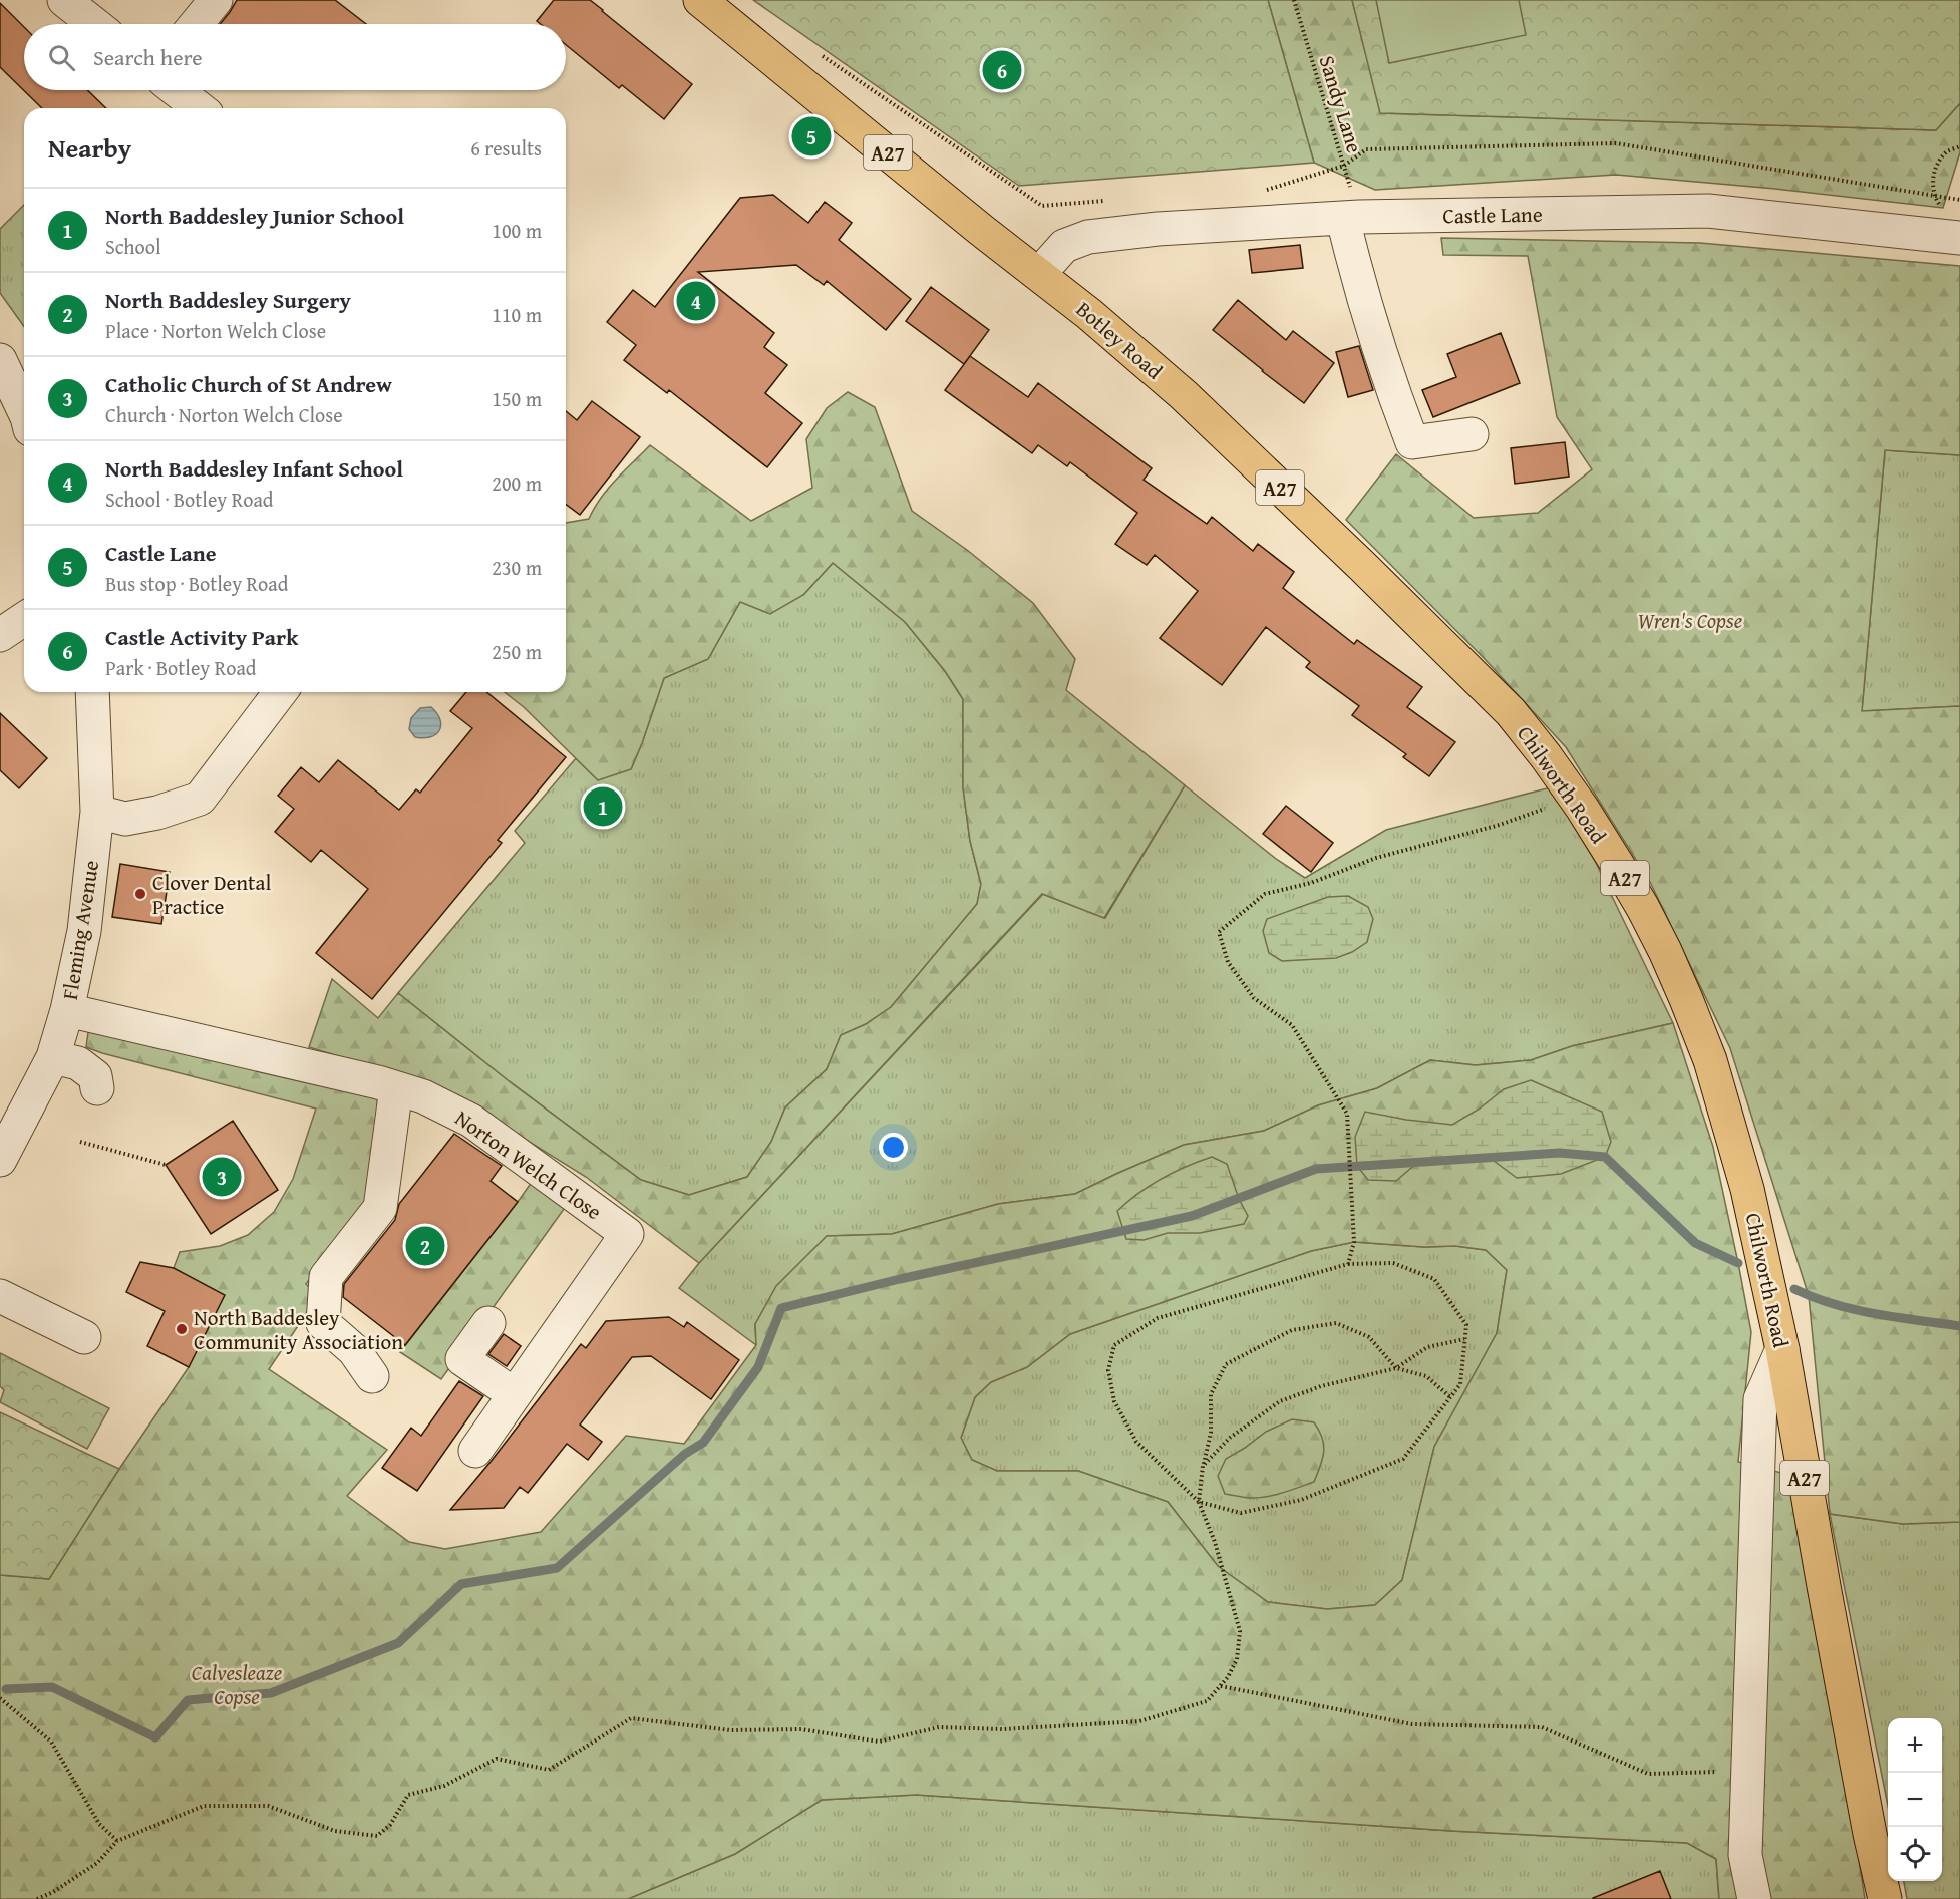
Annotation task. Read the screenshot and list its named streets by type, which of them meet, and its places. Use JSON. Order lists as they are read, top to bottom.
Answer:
{
  "streets": {
    "main road": ["A27", "Botley Road", "Chilworth Road"],
    "street": ["Castle Lane", "Fleming Avenue", "Norton Welch Close"],
    "path": ["Sandy Lane"]
  },
  "crossings": [
    ["Sandy Lane", "Castle Lane"],
    ["Castle Lane", "Botley Road"],
    ["Botley Road", "Chilworth Road"],
    ["Fleming Avenue", "Norton Welch Close"]
  ],
  "parks": ["Wren's Copse", "Calvesleaze Copse"],
  "places": ["Clover Dental Practice", "North Baddesley Community Association"],
  "page": {
    "search": "Search here",
    "pins": [
      "6",
      "5",
      "4",
      "1",
      "3",
      "2"
    ],
    "heading": ["Nearby", "6 results"],
    "list": [
      {
        "mark": "1",
        "name": "North Baddesley Junior School",
        "note": "School",
        "value": "100 m"
      },
      {
        "mark": "2",
        "name": "North Baddesley Surgery",
        "note": "Place · Norton Welch Close",
        "value": "110 m"
      },
      {
        "mark": "3",
        "name": "Catholic Church of St Andrew",
        "note": "Church · Norton Welch Close",
        "value": "150 m"
      },
      {
        "mark": "4",
        "name": "North Baddesley Infant School",
        "note": "School · Botley Road",
        "value": "200 m"
      },
      {
        "mark": "5",
        "name": "Castle Lane",
        "note": "Bus stop · Botley Road",
        "value": "230 m"
      },
      {
        "mark": "6",
        "name": "Castle Activity Park",
        "note": "Park · Botley Road",
        "value": "250 m"
      }
    ],
    "map_buttons": ["+", "−"]
  }
}
